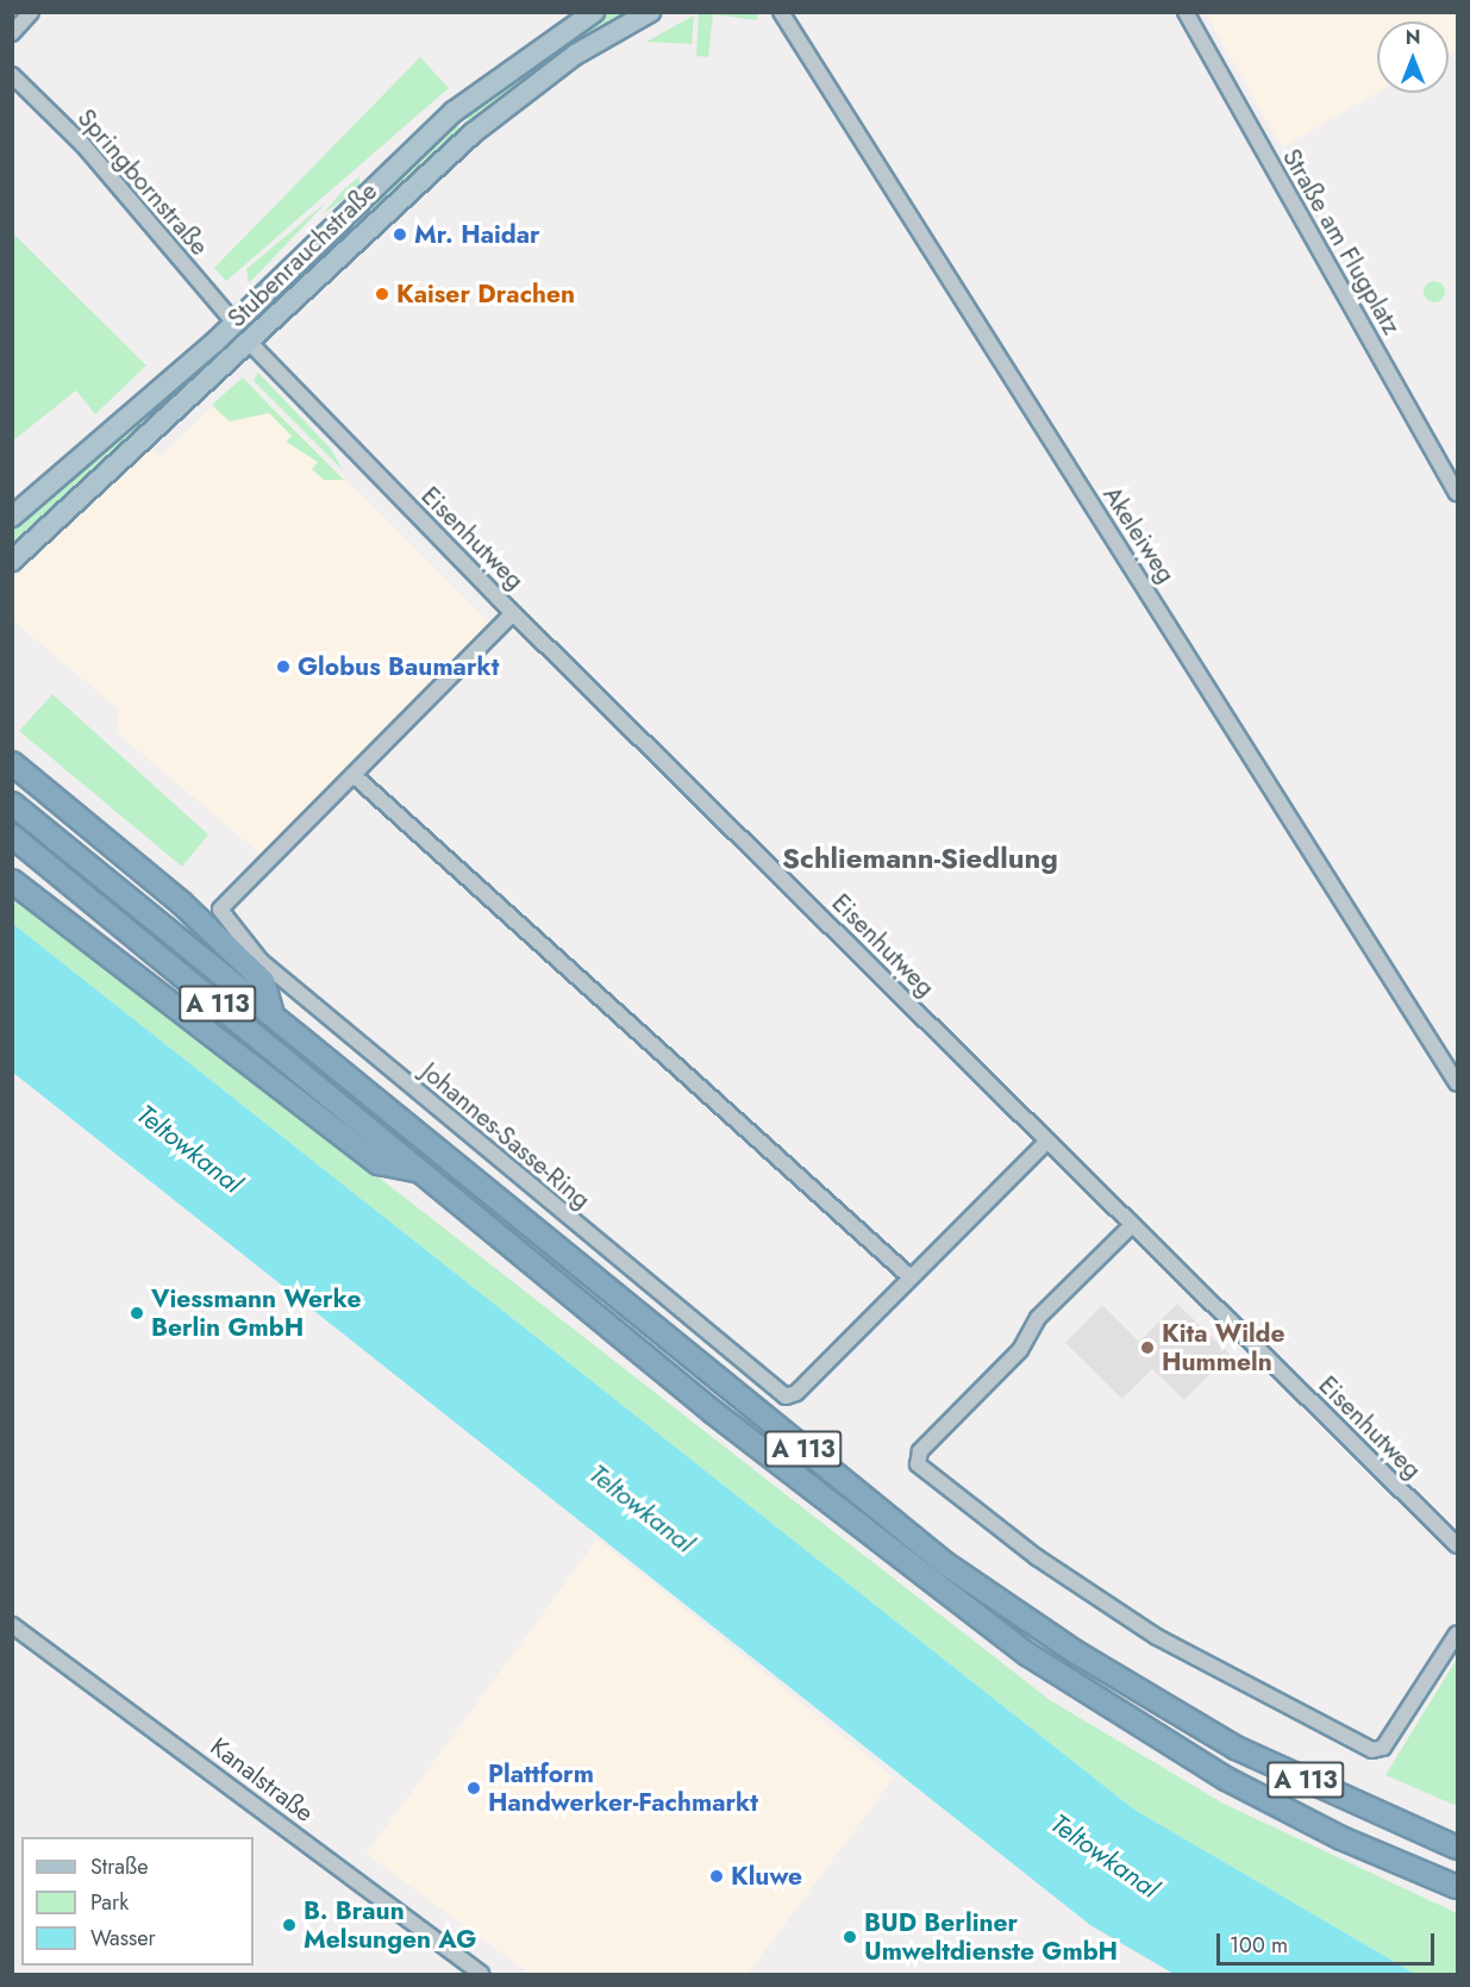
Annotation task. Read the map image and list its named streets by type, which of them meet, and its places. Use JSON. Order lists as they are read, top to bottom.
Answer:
{
  "streets": {
    "highway": ["A 113"],
    "main road": ["Stubenrauchstraße"],
    "street": [
      "Springbornstraße",
      "Straße am Flugplatz",
      "Akeleiweg",
      "Eisenhutweg",
      "Johannes-Sasse-Ring",
      "Kanalstraße"
    ]
  },
  "crossings": [
    ["Springbornstraße", "Stubenrauchstraße"],
    ["Stubenrauchstraße", "Eisenhutweg"],
    ["Eisenhutweg", "Johannes-Sasse-Ring"]
  ],
  "districts": ["Schliemann-Siedlung"],
  "water": ["Teltowkanal"],
  "places": [
    "Mr. Haidar",
    "Kaiser Drachen",
    "Globus Baumarkt",
    "Viessmann Werke Berlin GmbH",
    "Kita Wilde Hummeln",
    "Plattform Handwerker-Fachmarkt",
    "Kluwe",
    "B. Braun Melsungen AG",
    "BUD Berliner Umweltdienste GmbH"
  ],
  "legend": ["Straße", "Park", "Wasser"],
  "scale_bar": "100 m",
  "north": "top"
}
